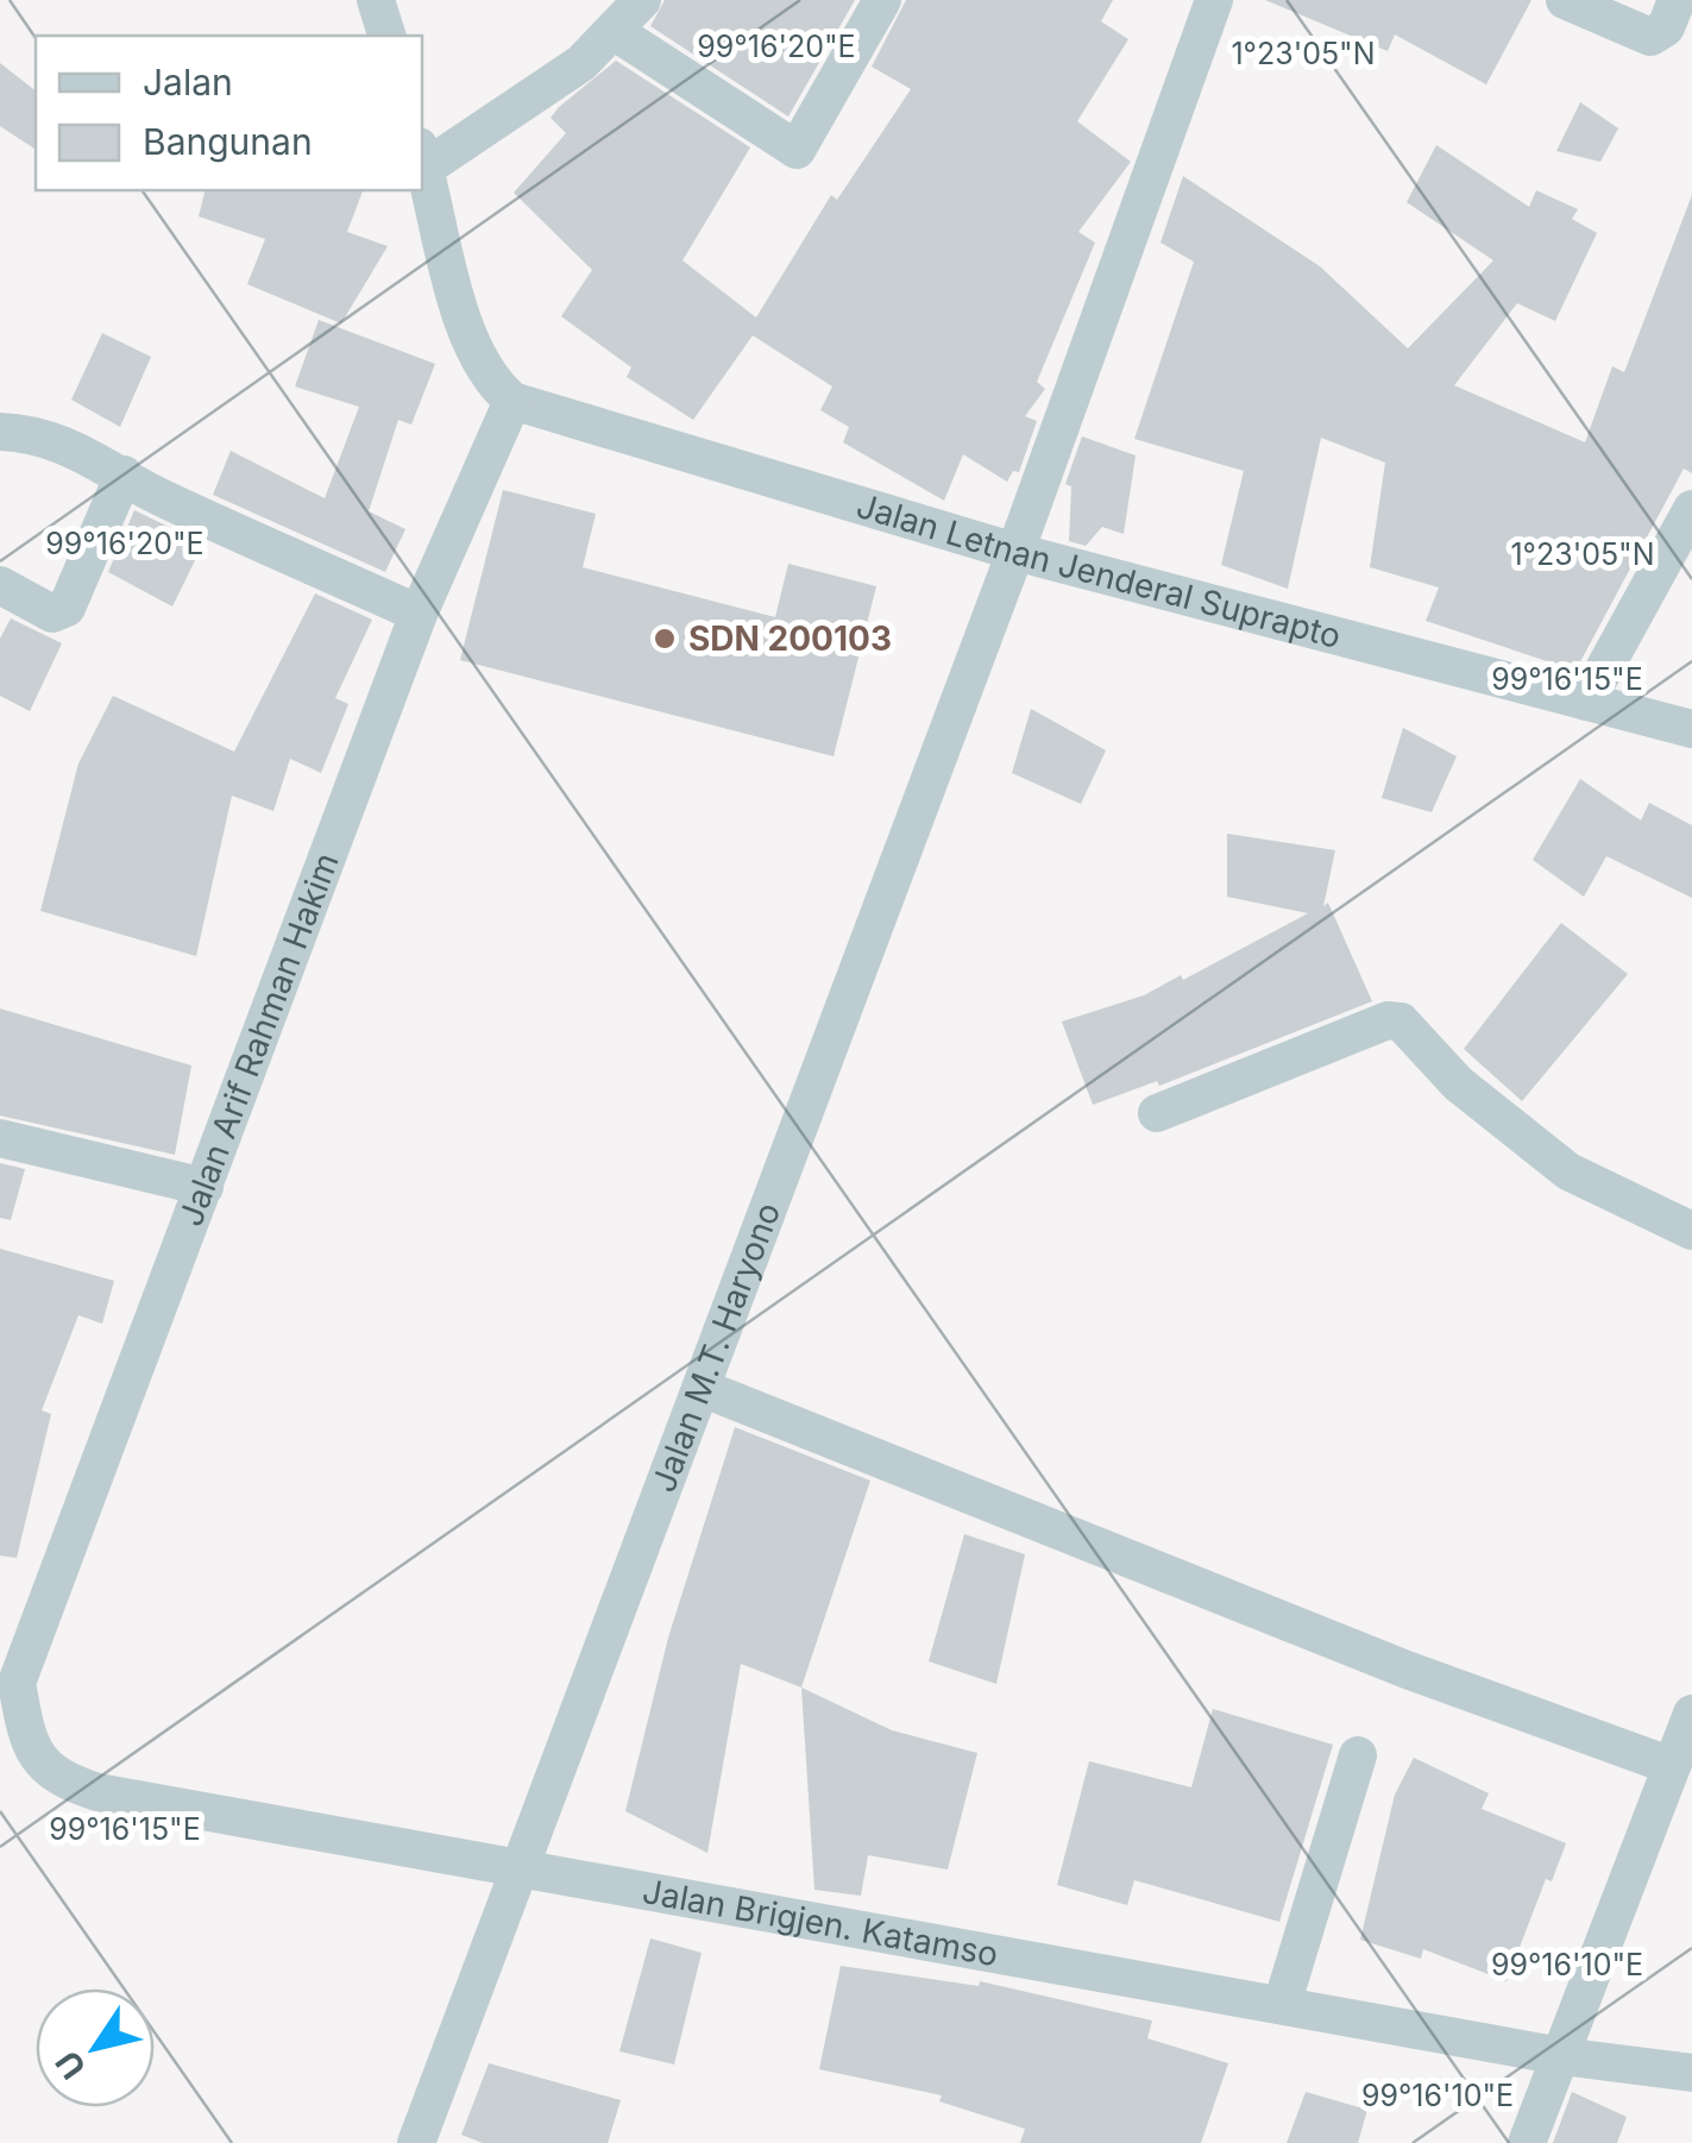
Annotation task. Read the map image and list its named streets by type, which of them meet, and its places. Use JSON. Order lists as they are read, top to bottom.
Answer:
{
  "streets": {
    "street": [
      "Jalan Letnan Jenderal Suprapto",
      "Jalan Arif Rahman Hakim",
      "Jalan M.T. Haryono",
      "Jalan Brigjen. Katamso"
    ]
  },
  "crossings": [
    ["Jalan Letnan Jenderal Suprapto", "Jalan Arif Rahman Hakim"],
    ["Jalan Letnan Jenderal Suprapto", "Jalan M.T. Haryono"],
    ["Jalan Arif Rahman Hakim", "Jalan Brigjen. Katamso"],
    ["Jalan M.T. Haryono", "Jalan Brigjen. Katamso"]
  ],
  "places": ["SDN 200103"],
  "legend": ["Jalan", "Bangunan"],
  "north": "bottom left",
  "coordinates": [
    "99°16'20\"E",
    "1°23'05\"N",
    "99°16'15\"E",
    "99°16'10\"E"
  ]
}
